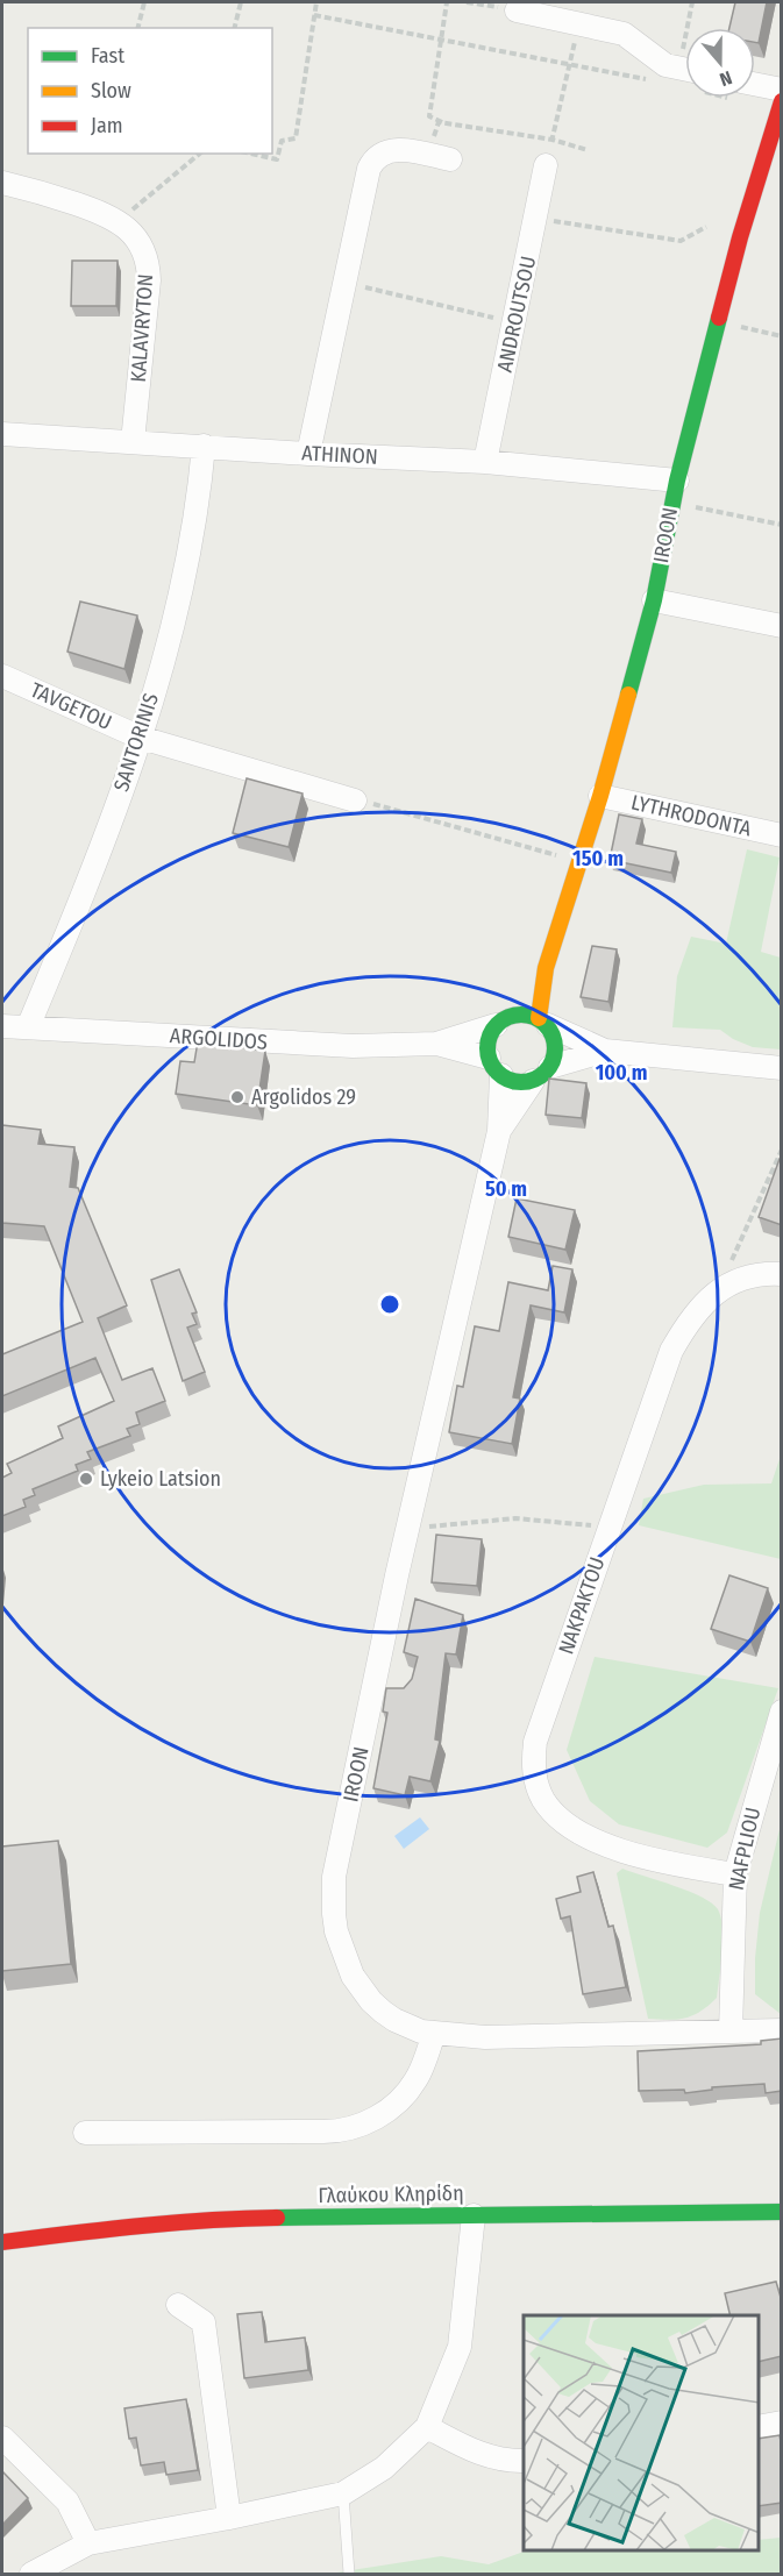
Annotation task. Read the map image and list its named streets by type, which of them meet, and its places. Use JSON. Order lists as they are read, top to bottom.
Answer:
{
  "streets": {
    "street": [
      "ANDROUTSOU",
      "KALAVRYTON",
      "ATHINON",
      "IROON",
      "TAVGETOU",
      "SANTORINIS",
      "LYTHRODONTA",
      "ARGOLIDOS",
      "NAKPAKTOU",
      "NAFPLIOU",
      "Γλαύκου Κληρίδη"
    ]
  },
  "crossings": [
    ["ANDROUTSOU", "ATHINON"],
    ["KALAVRYTON", "ATHINON"],
    ["ATHINON", "IROON"],
    ["ATHINON", "SANTORINIS"],
    ["IROON", "LYTHRODONTA"],
    ["IROON", "ARGOLIDOS"],
    ["IROON", "NAFPLIOU"],
    ["TAVGETOU", "SANTORINIS"],
    ["SANTORINIS", "ARGOLIDOS"],
    ["NAKPAKTOU", "NAFPLIOU"]
  ],
  "places": ["Argolidos 29", "Lykeio Latsion"],
  "legend": ["Fast", "Slow", "Jam"],
  "north": "bottom",
  "rings": ["150 m", "100 m", "50 m"]
}
